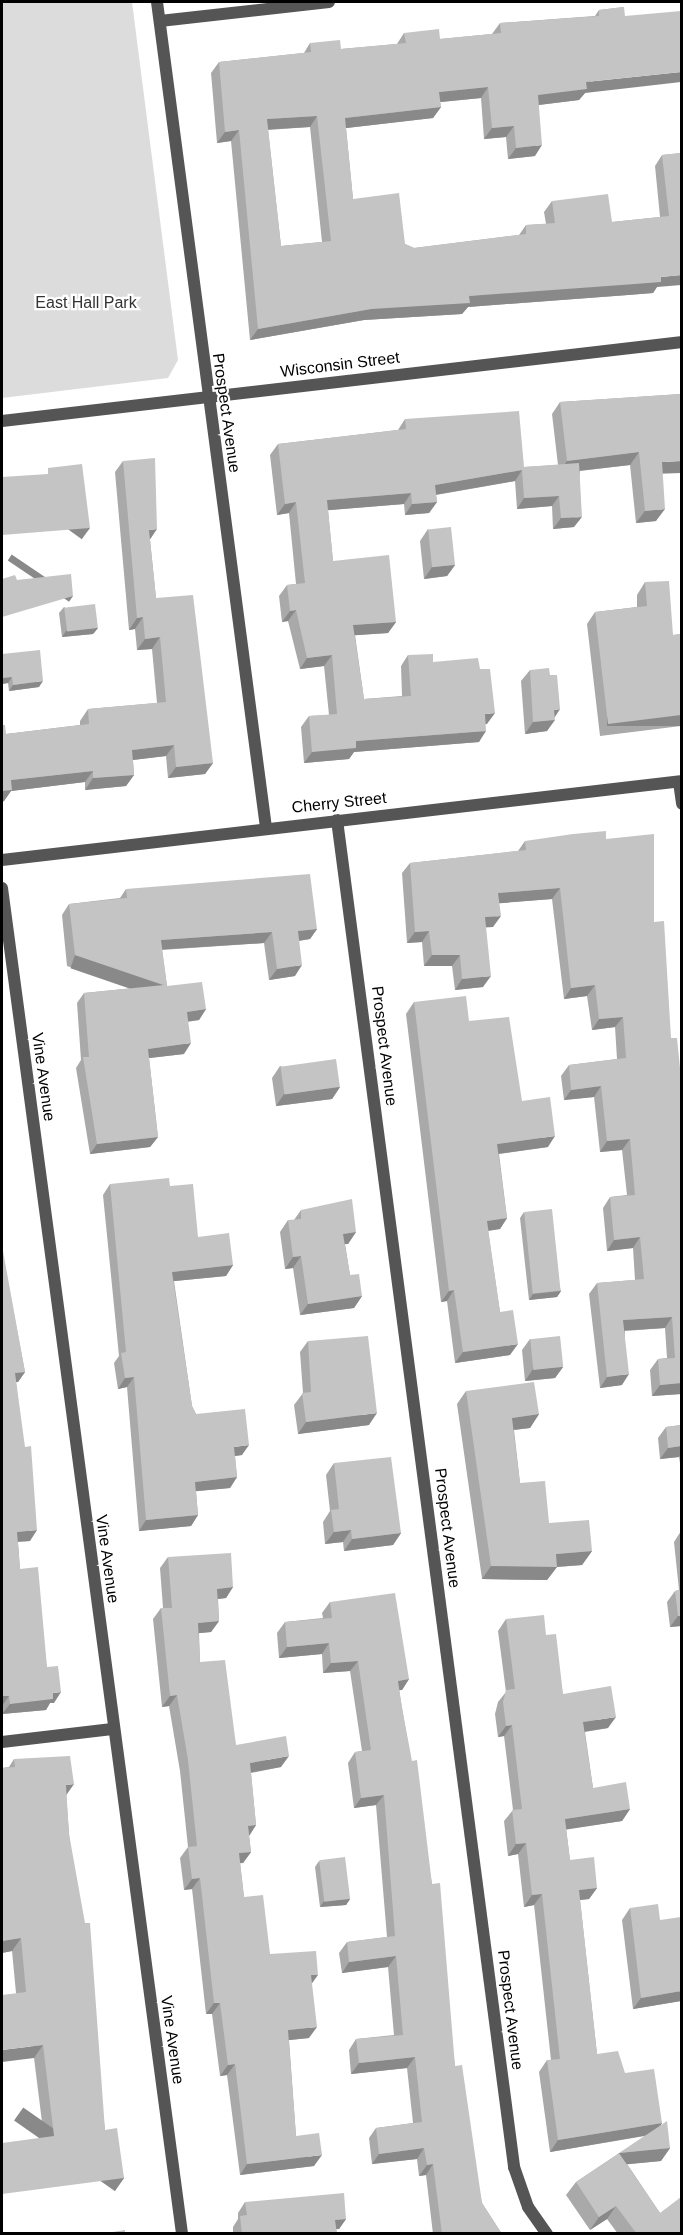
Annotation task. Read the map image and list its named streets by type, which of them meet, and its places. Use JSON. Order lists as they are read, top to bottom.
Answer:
{
  "streets": {
    "street": [
      "Wisconsin Street",
      "Prospect Avenue",
      "Cherry Street",
      "Vine Avenue"
    ]
  },
  "crossings": [
    ["Wisconsin Street", "Prospect Avenue"],
    ["Prospect Avenue", "Cherry Street"]
  ],
  "parks": ["East Hall Park"]
}
